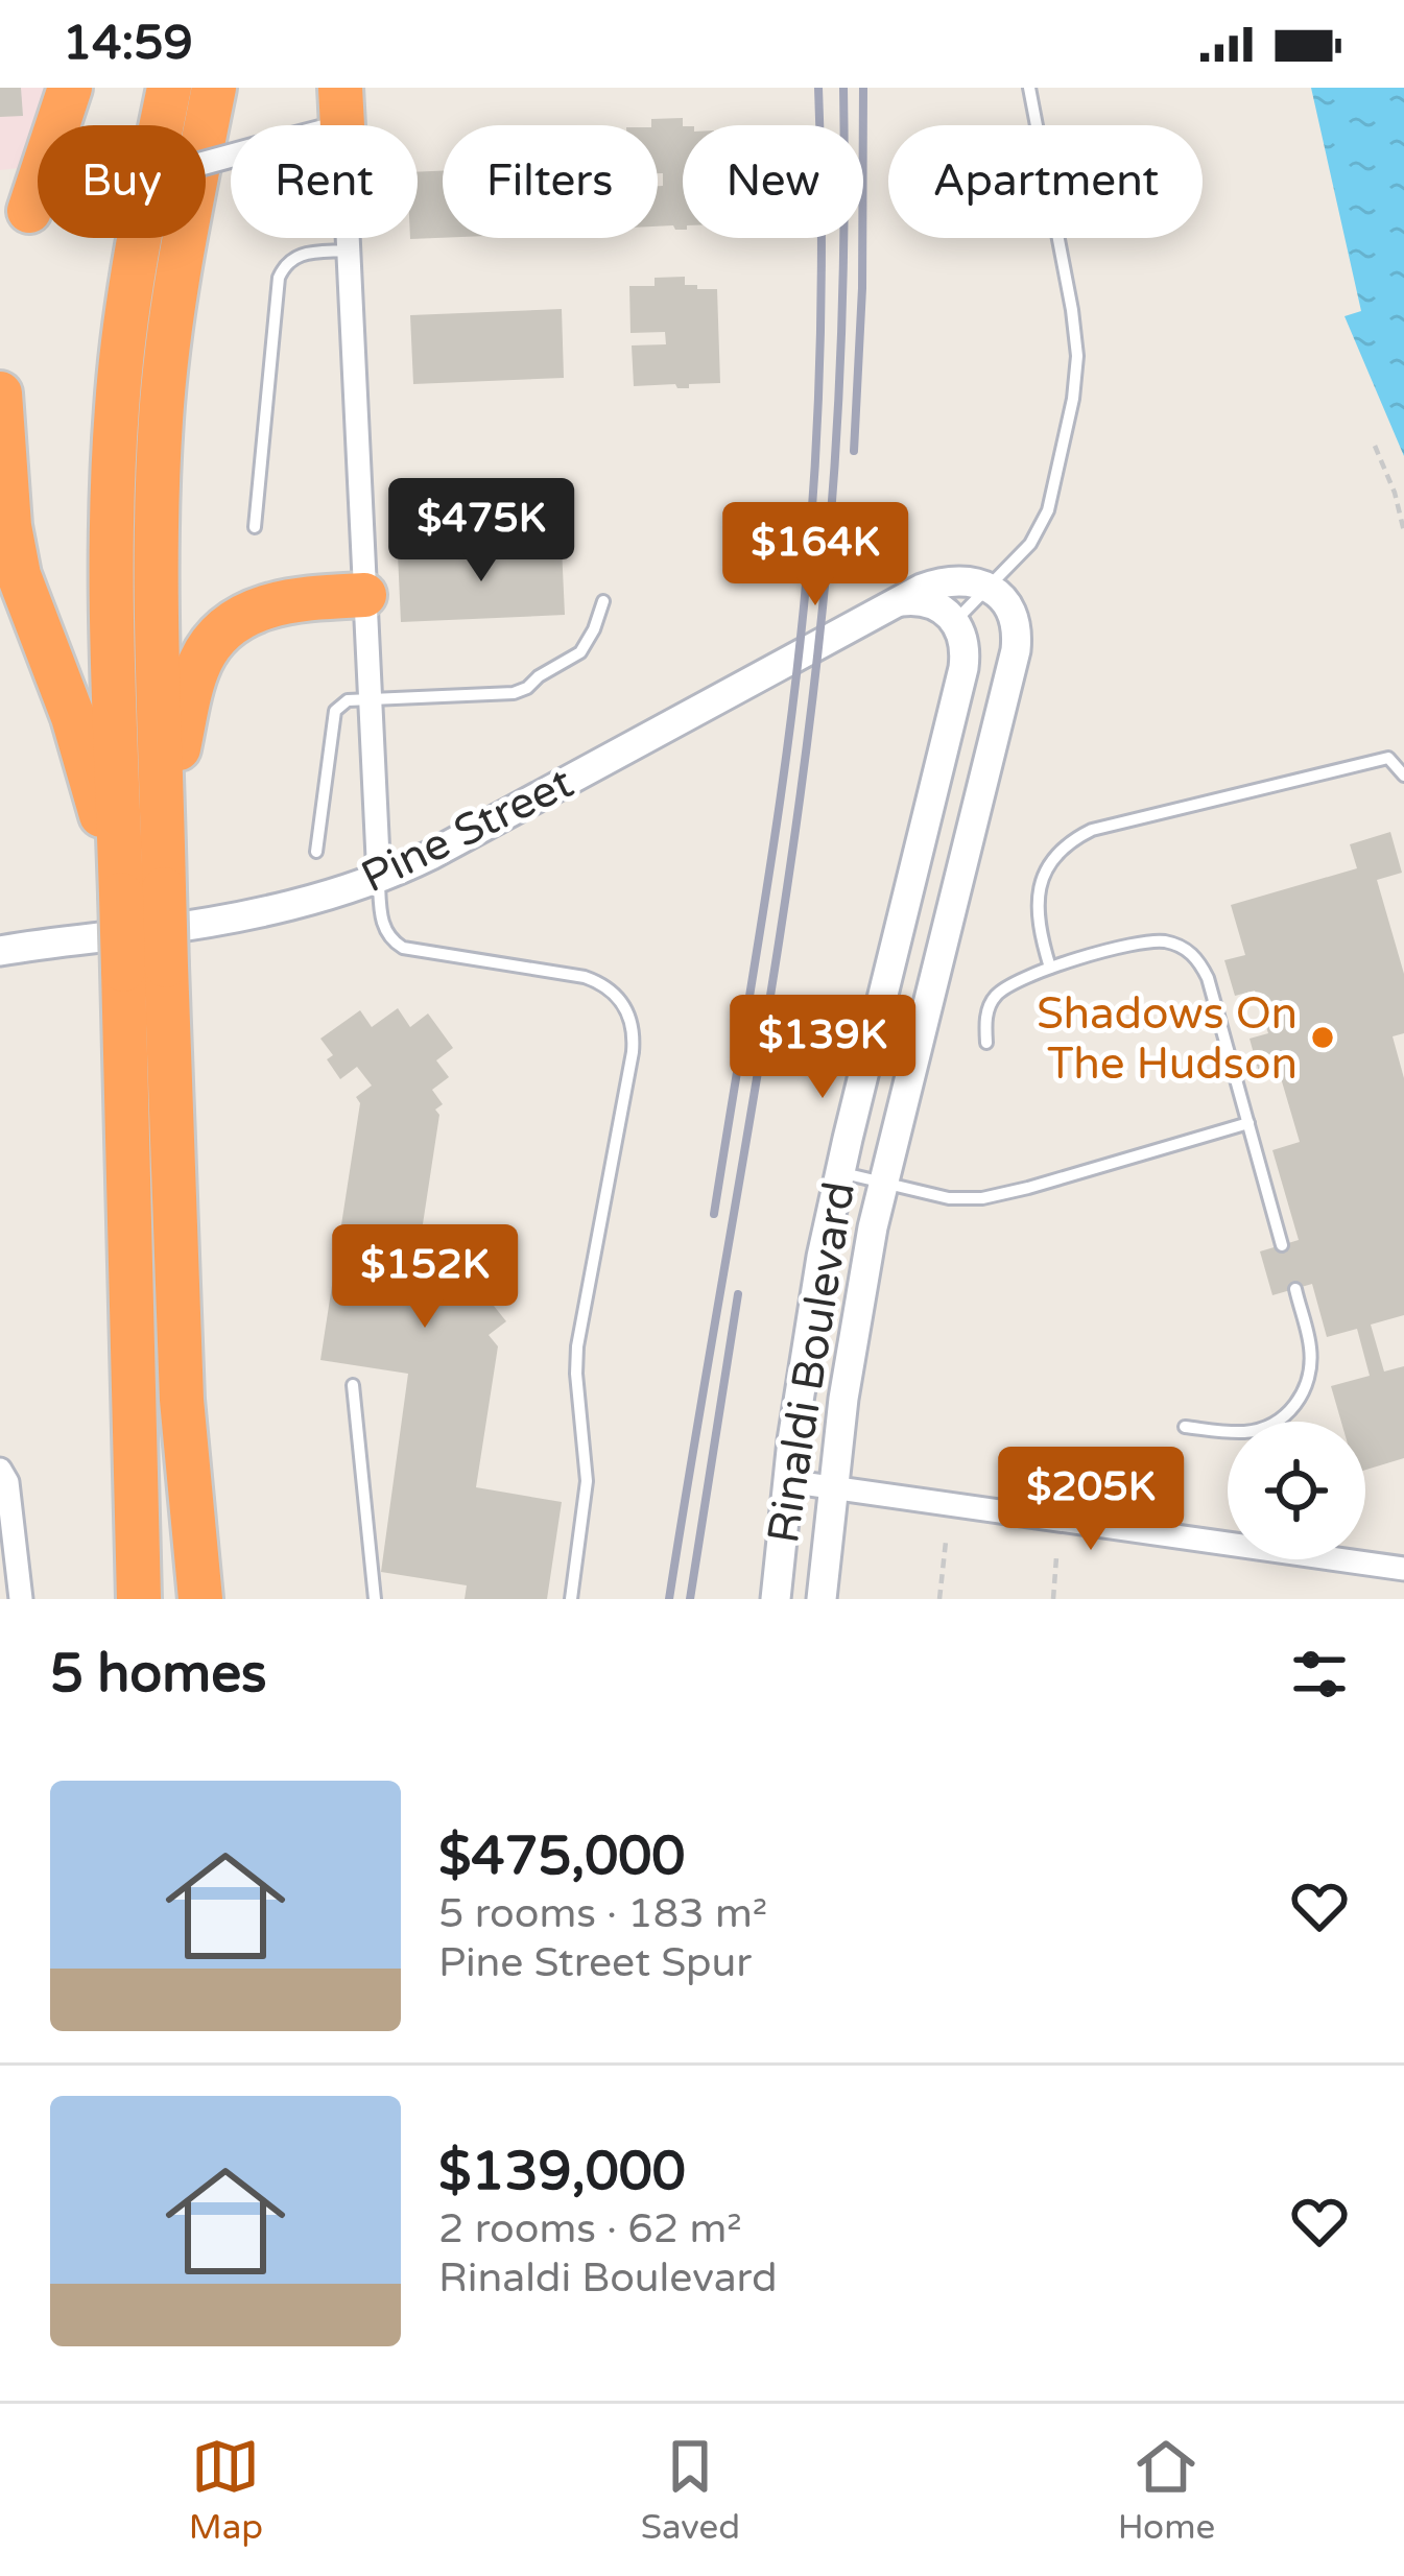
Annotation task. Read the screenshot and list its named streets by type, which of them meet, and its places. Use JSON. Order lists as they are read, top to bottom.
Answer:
{
  "streets": {
    "street": ["Pine Street", "Rinaldi Boulevard"]
  },
  "places": ["Shadows On The Hudson"],
  "page": {
    "status": "14:59",
    "chip": [
      "Buy",
      "Rent",
      "Filters",
      "New",
      "Apartment"
    ],
    "price": [
      "$475K",
      "$164K",
      "$139K",
      "$152K",
      "$205K"
    ],
    "heading": "5 homes",
    "list": [
      {
        "name": "$475,000",
        "note": "5 rooms · 183 m² · Pine Street Spur"
      },
      {
        "name": "$139,000",
        "note": "2 rooms · 62 m² · Rinaldi Boulevard"
      }
    ],
    "tabs": ["Map", "Saved", "Home"]
  }
}
